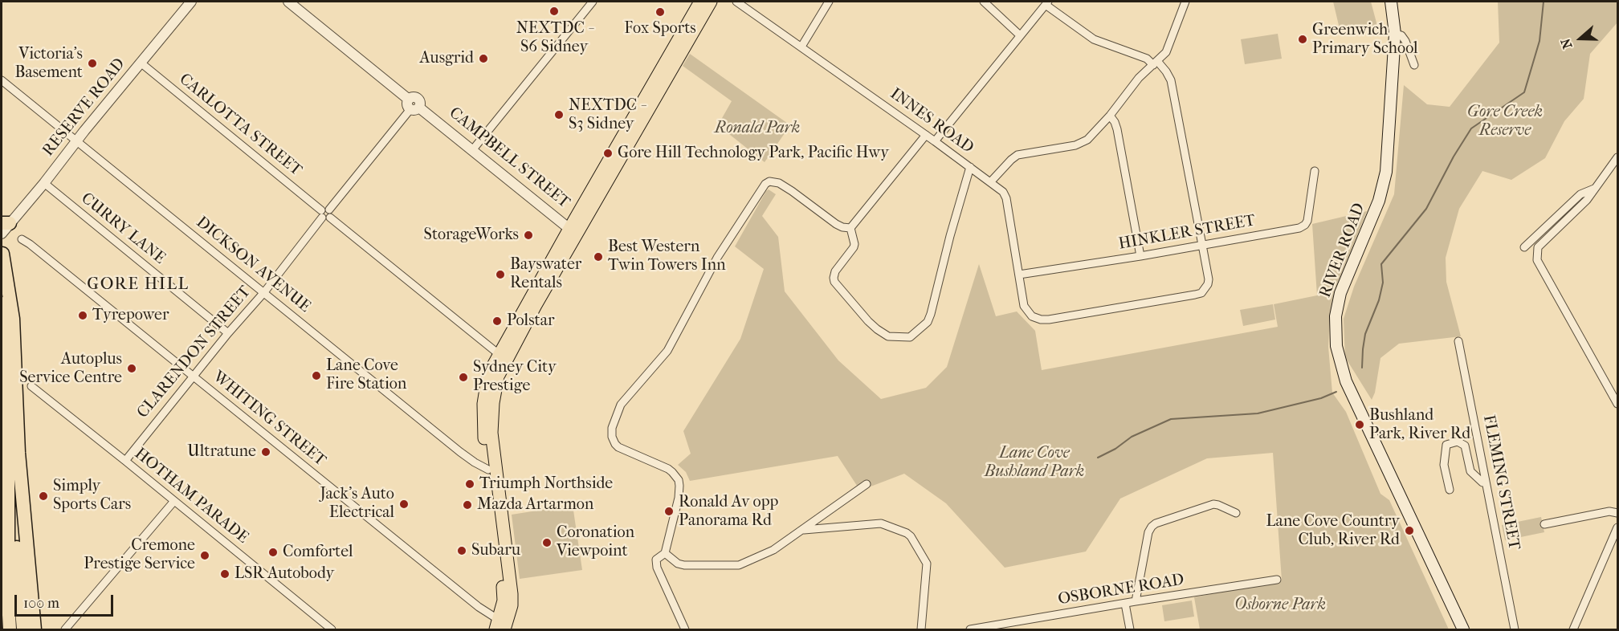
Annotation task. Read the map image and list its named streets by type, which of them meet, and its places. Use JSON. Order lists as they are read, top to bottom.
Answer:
{
  "streets": {
    "main road": ["RIVER ROAD"],
    "street": [
      "RESERVE ROAD",
      "INNES ROAD",
      "CARLOTTA STREET",
      "CAMPBELL STREET",
      "CURRY LANE",
      "HINKLER STREET",
      "DICKSON AVENUE",
      "CLARENDON STREET",
      "WHITING STREET",
      "FLEMING STREET",
      "HOTHAM PARADE",
      "OSBORNE ROAD"
    ]
  },
  "crossings": [
    ["RESERVE ROAD", "CARLOTTA STREET"],
    ["RESERVE ROAD", "CURRY LANE"],
    ["RESERVE ROAD", "DICKSON AVENUE"],
    ["INNES ROAD", "HINKLER STREET"],
    ["CARLOTTA STREET", "CLARENDON STREET"],
    ["CAMPBELL STREET", "CLARENDON STREET"],
    ["CURRY LANE", "CLARENDON STREET"],
    ["DICKSON AVENUE", "CLARENDON STREET"],
    ["CLARENDON STREET", "WHITING STREET"],
    ["CLARENDON STREET", "HOTHAM PARADE"]
  ],
  "districts": ["GORE HILL"],
  "parks": [
    "Gore Creek Reserve",
    "Ronald Park",
    "Lane Cove Bushland Park",
    "Osborne Park"
  ],
  "places": [
    "NEXTDC - S6 Sidney",
    "Fox Sports",
    "Greenwich Primary School",
    "Ausgrid",
    "Victoria's Basement",
    "NEXTDC - S3 Sidney",
    "Gore Hill Technology Park, Pacific Hwy",
    "StorageWorks",
    "Best Western Twin Towers Inn",
    "Bayswater Rentals",
    "Tyrepower",
    "Polstar",
    "Autoplus Service Centre",
    "Lane Cove Fire Station",
    "Sydney City Prestige",
    "Bushland Park, River Rd",
    "Ultratune",
    "Triumph Northside",
    "Simply Sports Cars",
    "Jack's Auto Electrical",
    "Mazda Artarmon",
    "Ronald Av opp Panorama Rd",
    "Lane Cove Country Club, River Rd",
    "Coronation Viewpoint",
    "Subaru",
    "Comfortel",
    "Cremone Prestige Service",
    "LSR Autobody"
  ],
  "scale_bar": "100 m",
  "north": "left"
}
